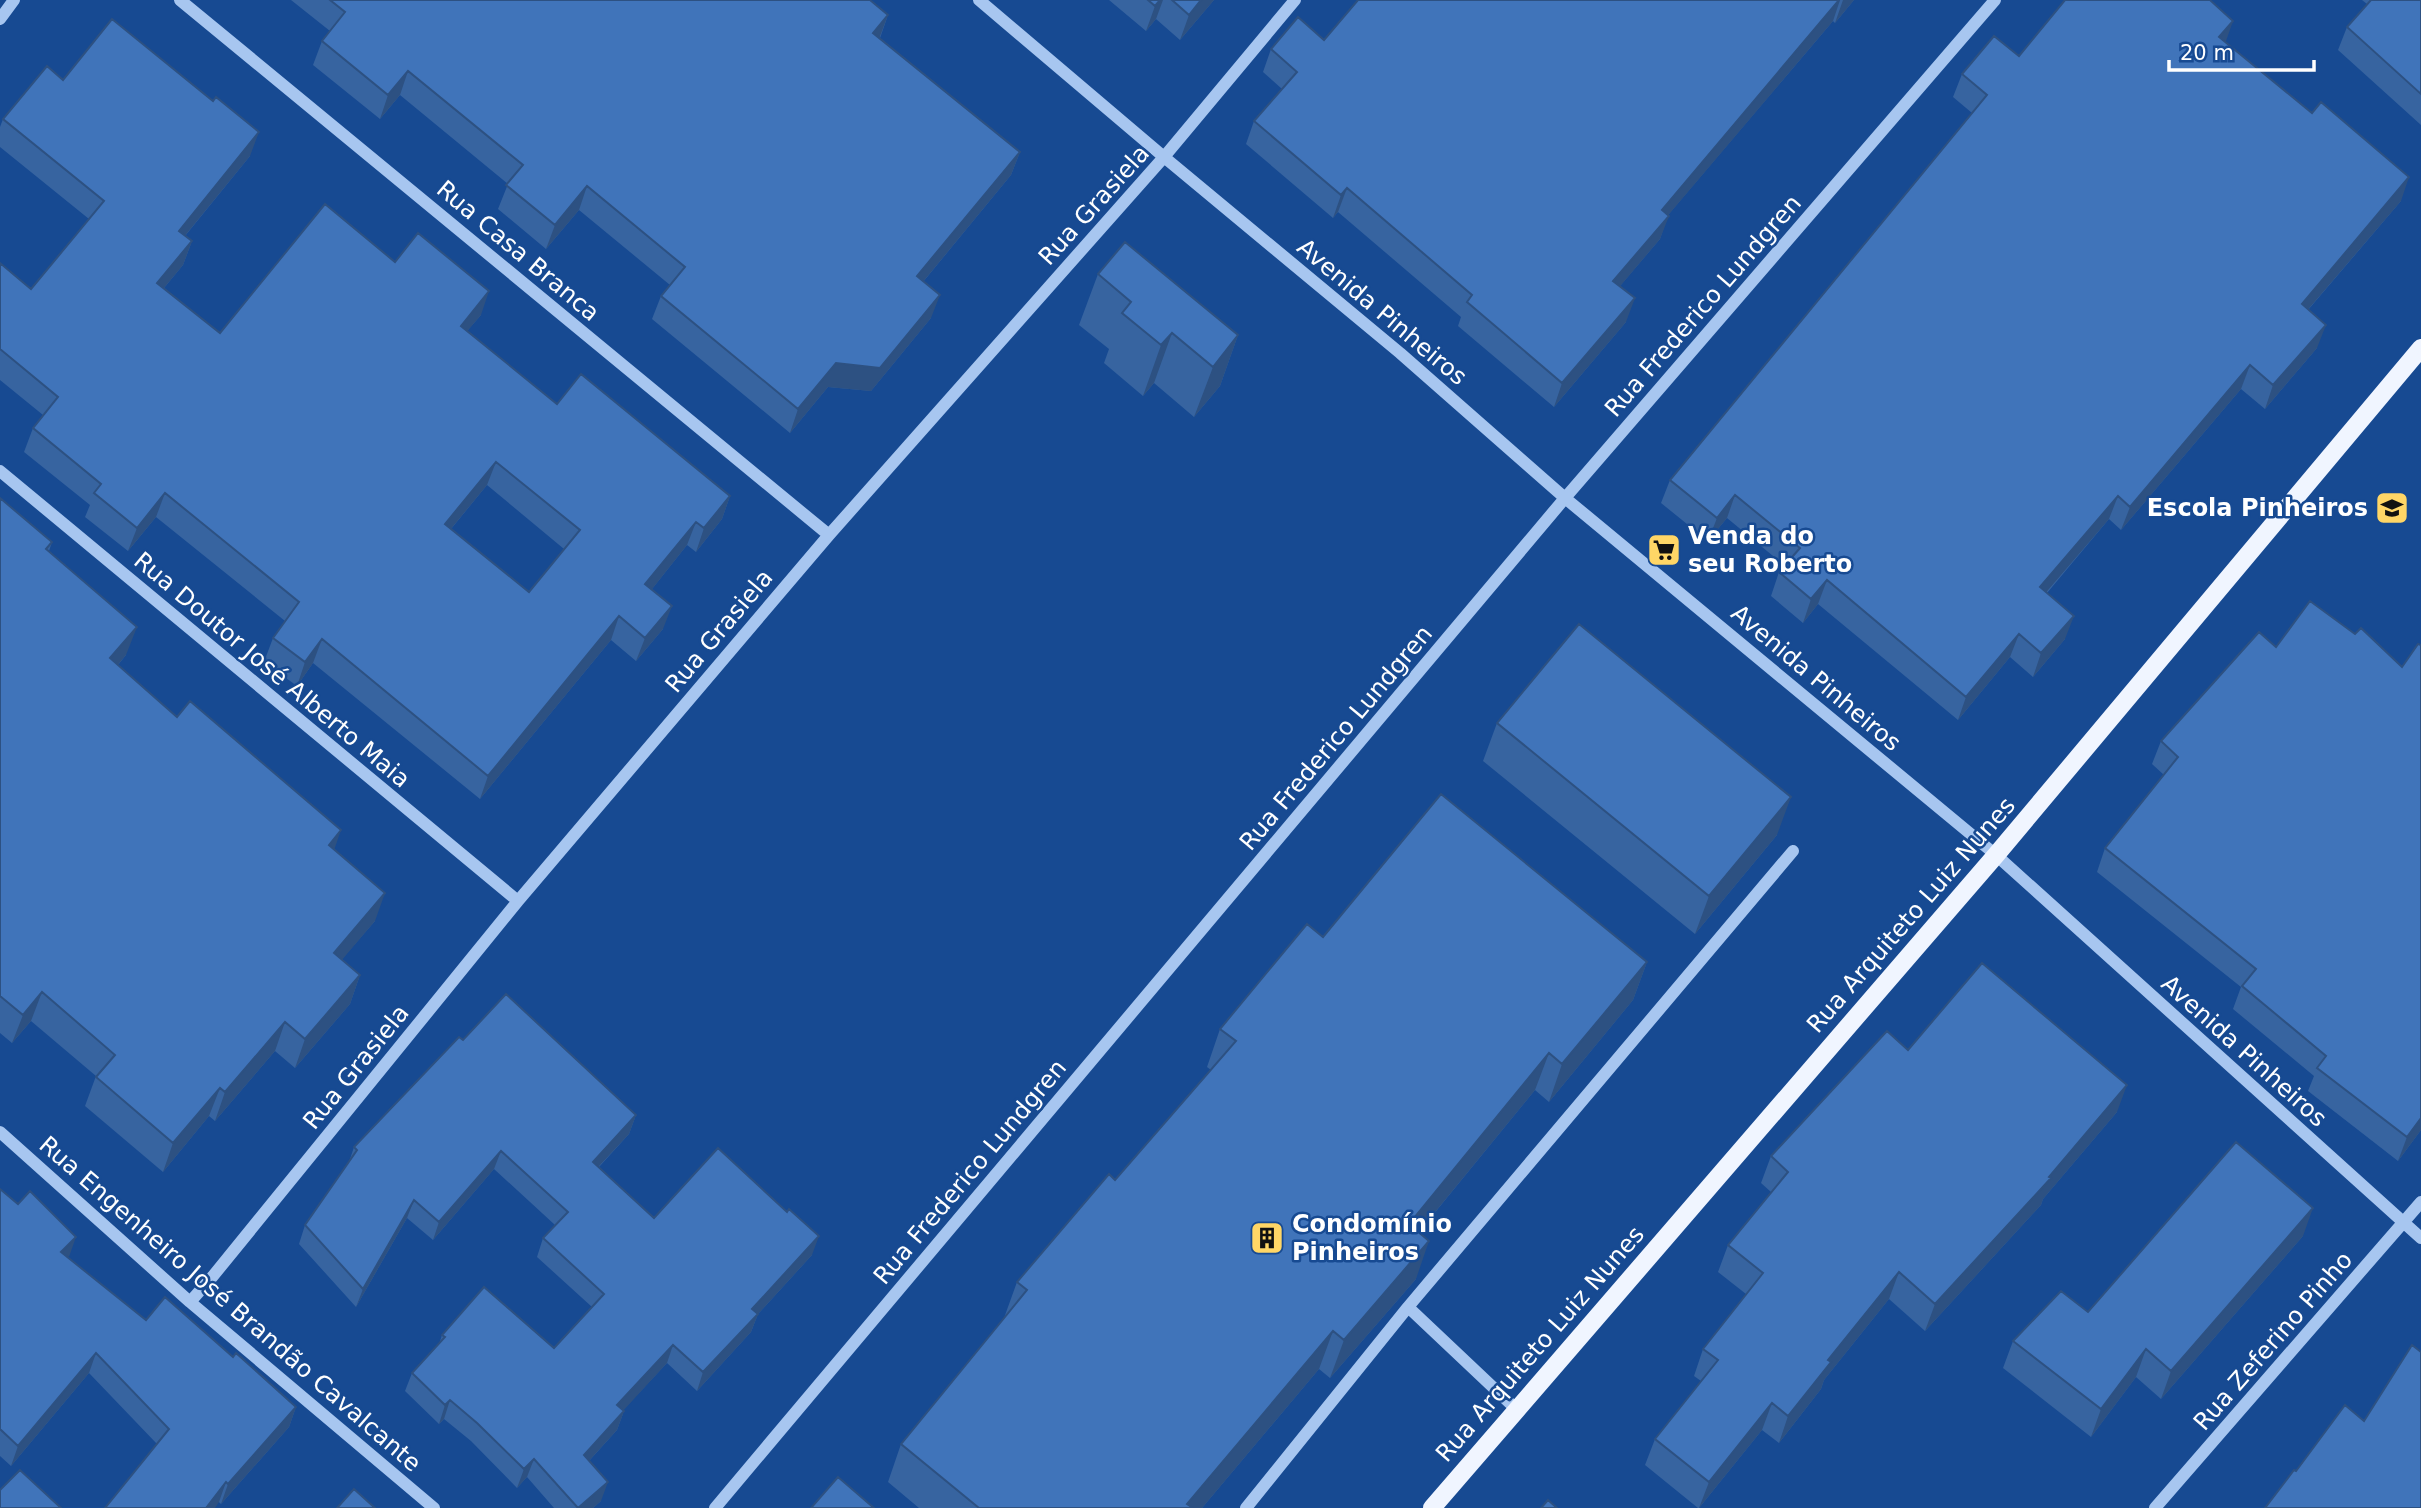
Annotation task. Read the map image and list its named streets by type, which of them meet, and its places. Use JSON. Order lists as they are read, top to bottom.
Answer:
{
  "streets": {
    "main road": ["Rua Arquiteto Luiz Nunes"],
    "street": [
      "Rua Grasiela",
      "Rua Casa Branca",
      "Rua Frederico Lundgren",
      "Avenida Pinheiros",
      "Rua Doutor José Alberto Maia",
      "Rua Engenheiro José Brandão Cavalcante",
      "Rua Zeferino Pinho"
    ]
  },
  "crossings": [
    ["Rua Grasiela", "Rua Casa Branca"],
    ["Rua Grasiela", "Avenida Pinheiros"],
    ["Rua Grasiela", "Rua Doutor José Alberto Maia"],
    ["Rua Grasiela", "Rua Engenheiro José Brandão Cavalcante"],
    ["Rua Frederico Lundgren", "Avenida Pinheiros"],
    ["Avenida Pinheiros", "Rua Arquiteto Luiz Nunes"],
    ["Avenida Pinheiros", "Rua Zeferino Pinho"]
  ],
  "places": {
    "school or university": ["Escola Pinheiros"],
    "supermarket": ["Venda do seu Roberto"],
    "building": ["Condomínio Pinheiros"]
  },
  "scale_bar": "20 m"
}
